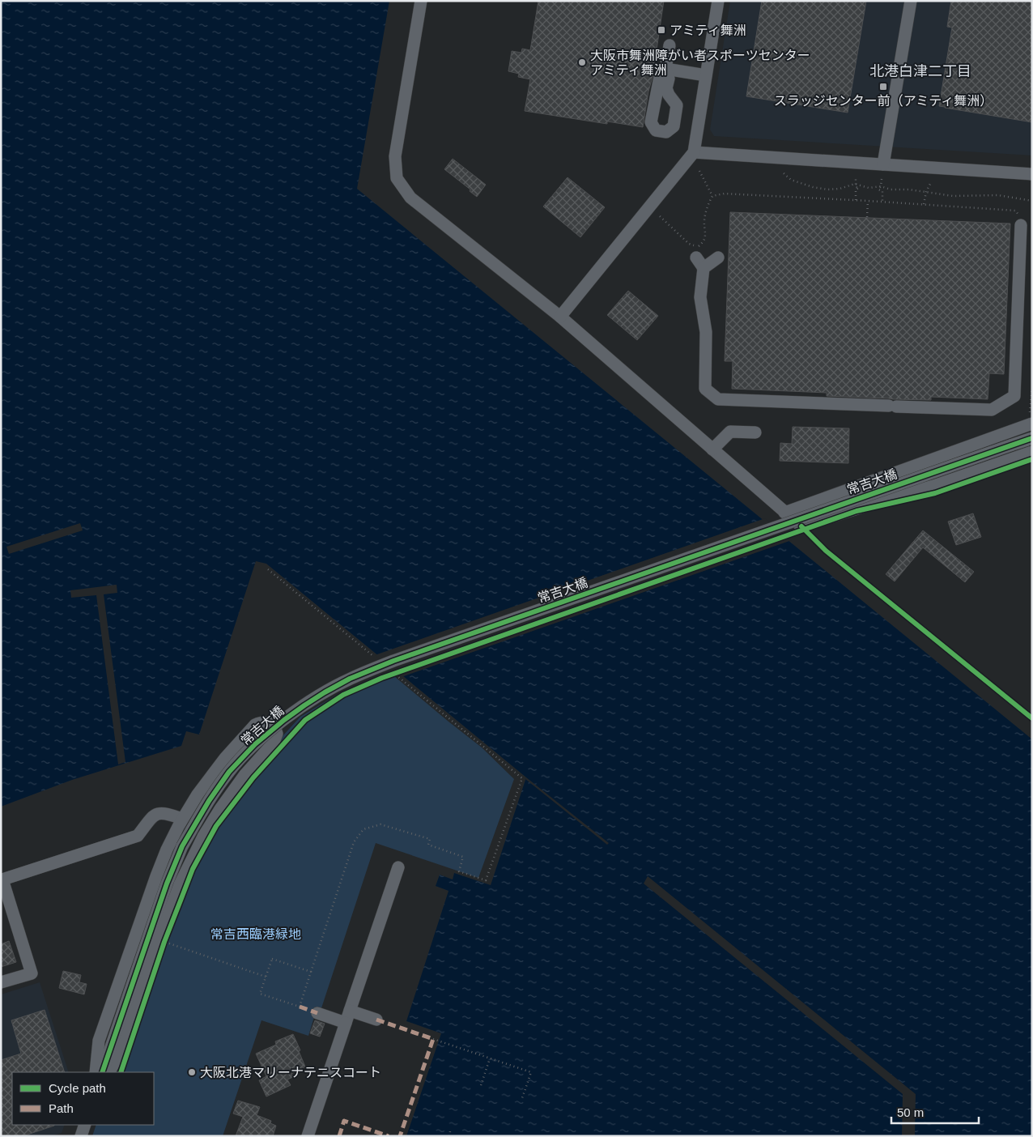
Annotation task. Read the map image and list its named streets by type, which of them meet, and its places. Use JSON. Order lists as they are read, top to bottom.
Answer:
{
  "streets": {
    "street": ["常吉大橋"]
  },
  "districts": ["北港白津二丁目"],
  "parks": ["常吉西臨港緑地"],
  "places": {
    "transit": ["アミティ舞洲", "スラッジセンター前（アミティ舞洲）"],
    "other": ["大阪市舞洲障がい者スポーツセンター アミティ舞洲", "大阪北港マリーナテニスコート"]
  },
  "legend": ["Cycle path", "Path"],
  "scale_bar": "50 m"
}
